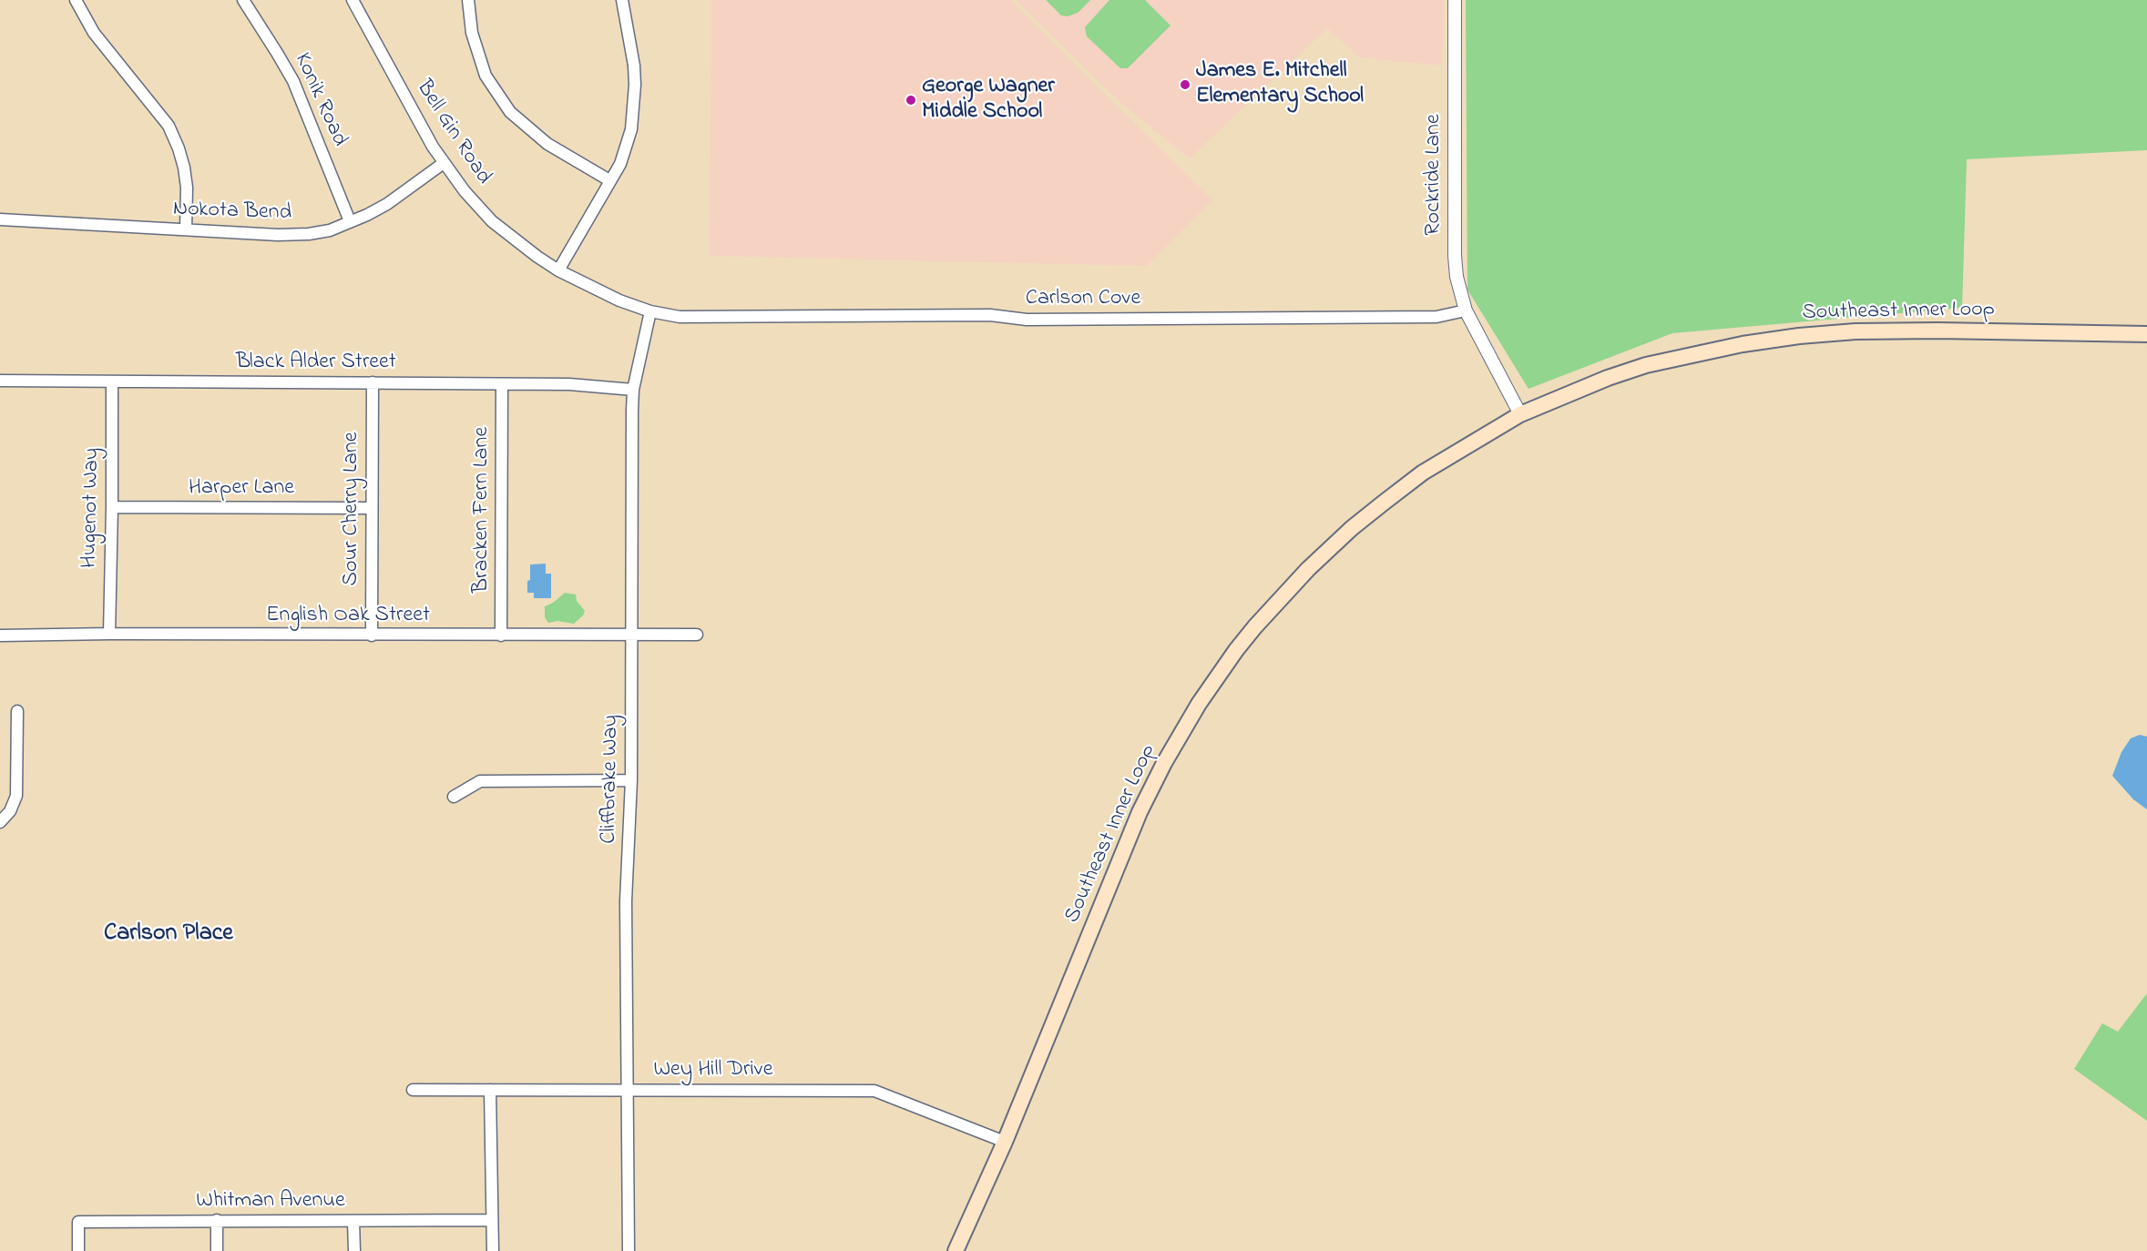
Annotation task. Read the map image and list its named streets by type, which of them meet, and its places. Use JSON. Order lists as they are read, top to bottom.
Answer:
{
  "streets": {
    "main road": ["Southeast Inner Loop"],
    "street": [
      "Konik Road",
      "Bell Gin Road",
      "Rockride Lane",
      "Nokota Bend",
      "Carlson Cove",
      "Black Alder Street",
      "Harper Lane",
      "Hugenot Way",
      "Sour Cherry Lane",
      "Bracken Fern Lane",
      "English Oak Street",
      "Cliffbrake Way",
      "Wey Hill Drive",
      "Whitman Avenue"
    ]
  },
  "crossings": [
    ["Konik Road", "Nokota Bend"],
    ["Bell Gin Road", "Nokota Bend"],
    ["Bell Gin Road", "Carlson Cove"],
    ["Bell Gin Road", "Cliffbrake Way"],
    ["Rockride Lane", "Carlson Cove"],
    ["Rockride Lane", "Southeast Inner Loop"],
    ["Southeast Inner Loop", "Wey Hill Drive"],
    ["Black Alder Street", "Hugenot Way"],
    ["Black Alder Street", "Sour Cherry Lane"],
    ["Black Alder Street", "Bracken Fern Lane"],
    ["Black Alder Street", "Cliffbrake Way"],
    ["Harper Lane", "Hugenot Way"],
    ["Harper Lane", "Sour Cherry Lane"],
    ["Hugenot Way", "English Oak Street"],
    ["Sour Cherry Lane", "English Oak Street"],
    ["Bracken Fern Lane", "English Oak Street"],
    ["English Oak Street", "Cliffbrake Way"],
    ["Cliffbrake Way", "Wey Hill Drive"]
  ],
  "districts": ["Carlson Place"],
  "places": ["James E. Mitchell Elementary School", "George Wagner Middle School"]
}
